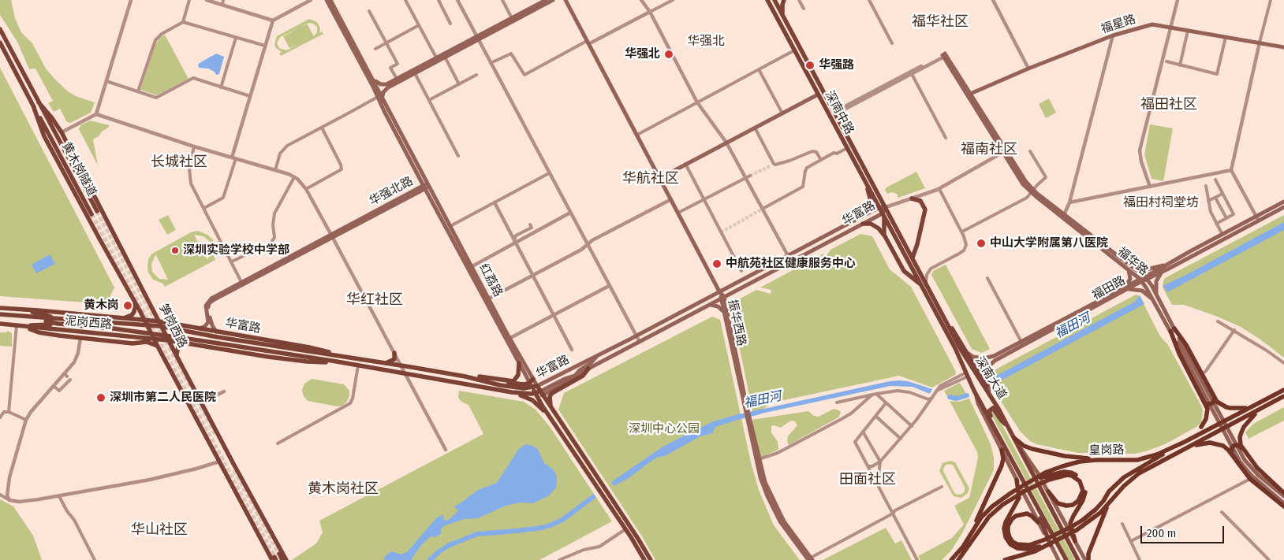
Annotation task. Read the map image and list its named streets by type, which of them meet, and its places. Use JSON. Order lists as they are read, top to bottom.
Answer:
{
  "streets": {
    "highway": ["皇岗路"],
    "main road": [
      "福星路",
      "深南中路",
      "黄木岗隧道",
      "华强北路",
      "华富路",
      "福华路",
      "红荔路",
      "福田路",
      "泥岗西路",
      "振华西路",
      "笋岗西路",
      "深南大道"
    ]
  },
  "crossings": [
    ["福星路", "福华路"],
    ["深南中路", "华富路"],
    ["深南中路", "深南大道"],
    ["黄木岗隧道", "笋岗西路"],
    ["华强北路", "华富路"],
    ["华强北路", "红荔路"],
    ["华富路", "红荔路"],
    ["华富路", "泥岗西路"],
    ["华富路", "振华西路"],
    ["华富路", "笋岗西路"],
    ["华富路", "深南大道"],
    ["福华路", "福田路"],
    ["泥岗西路", "笋岗西路"]
  ],
  "districts": [
    "福华社区",
    "华强北",
    "福田社区",
    "福南社区",
    "长城社区",
    "华航社区",
    "福田村祠堂坊",
    "华红社区",
    "田面社区",
    "黄木岗社区",
    "华山社区"
  ],
  "water": ["福田河"],
  "parks": ["深圳中心公园"],
  "places": [
    "华强北",
    "华强路",
    "中山大学附属第八医院",
    "深圳实验学校中学部",
    "中航苑社区健康服务中心",
    "黄木岗",
    "深圳市第二人民医院"
  ],
  "scale_bar": "200 m"
}
